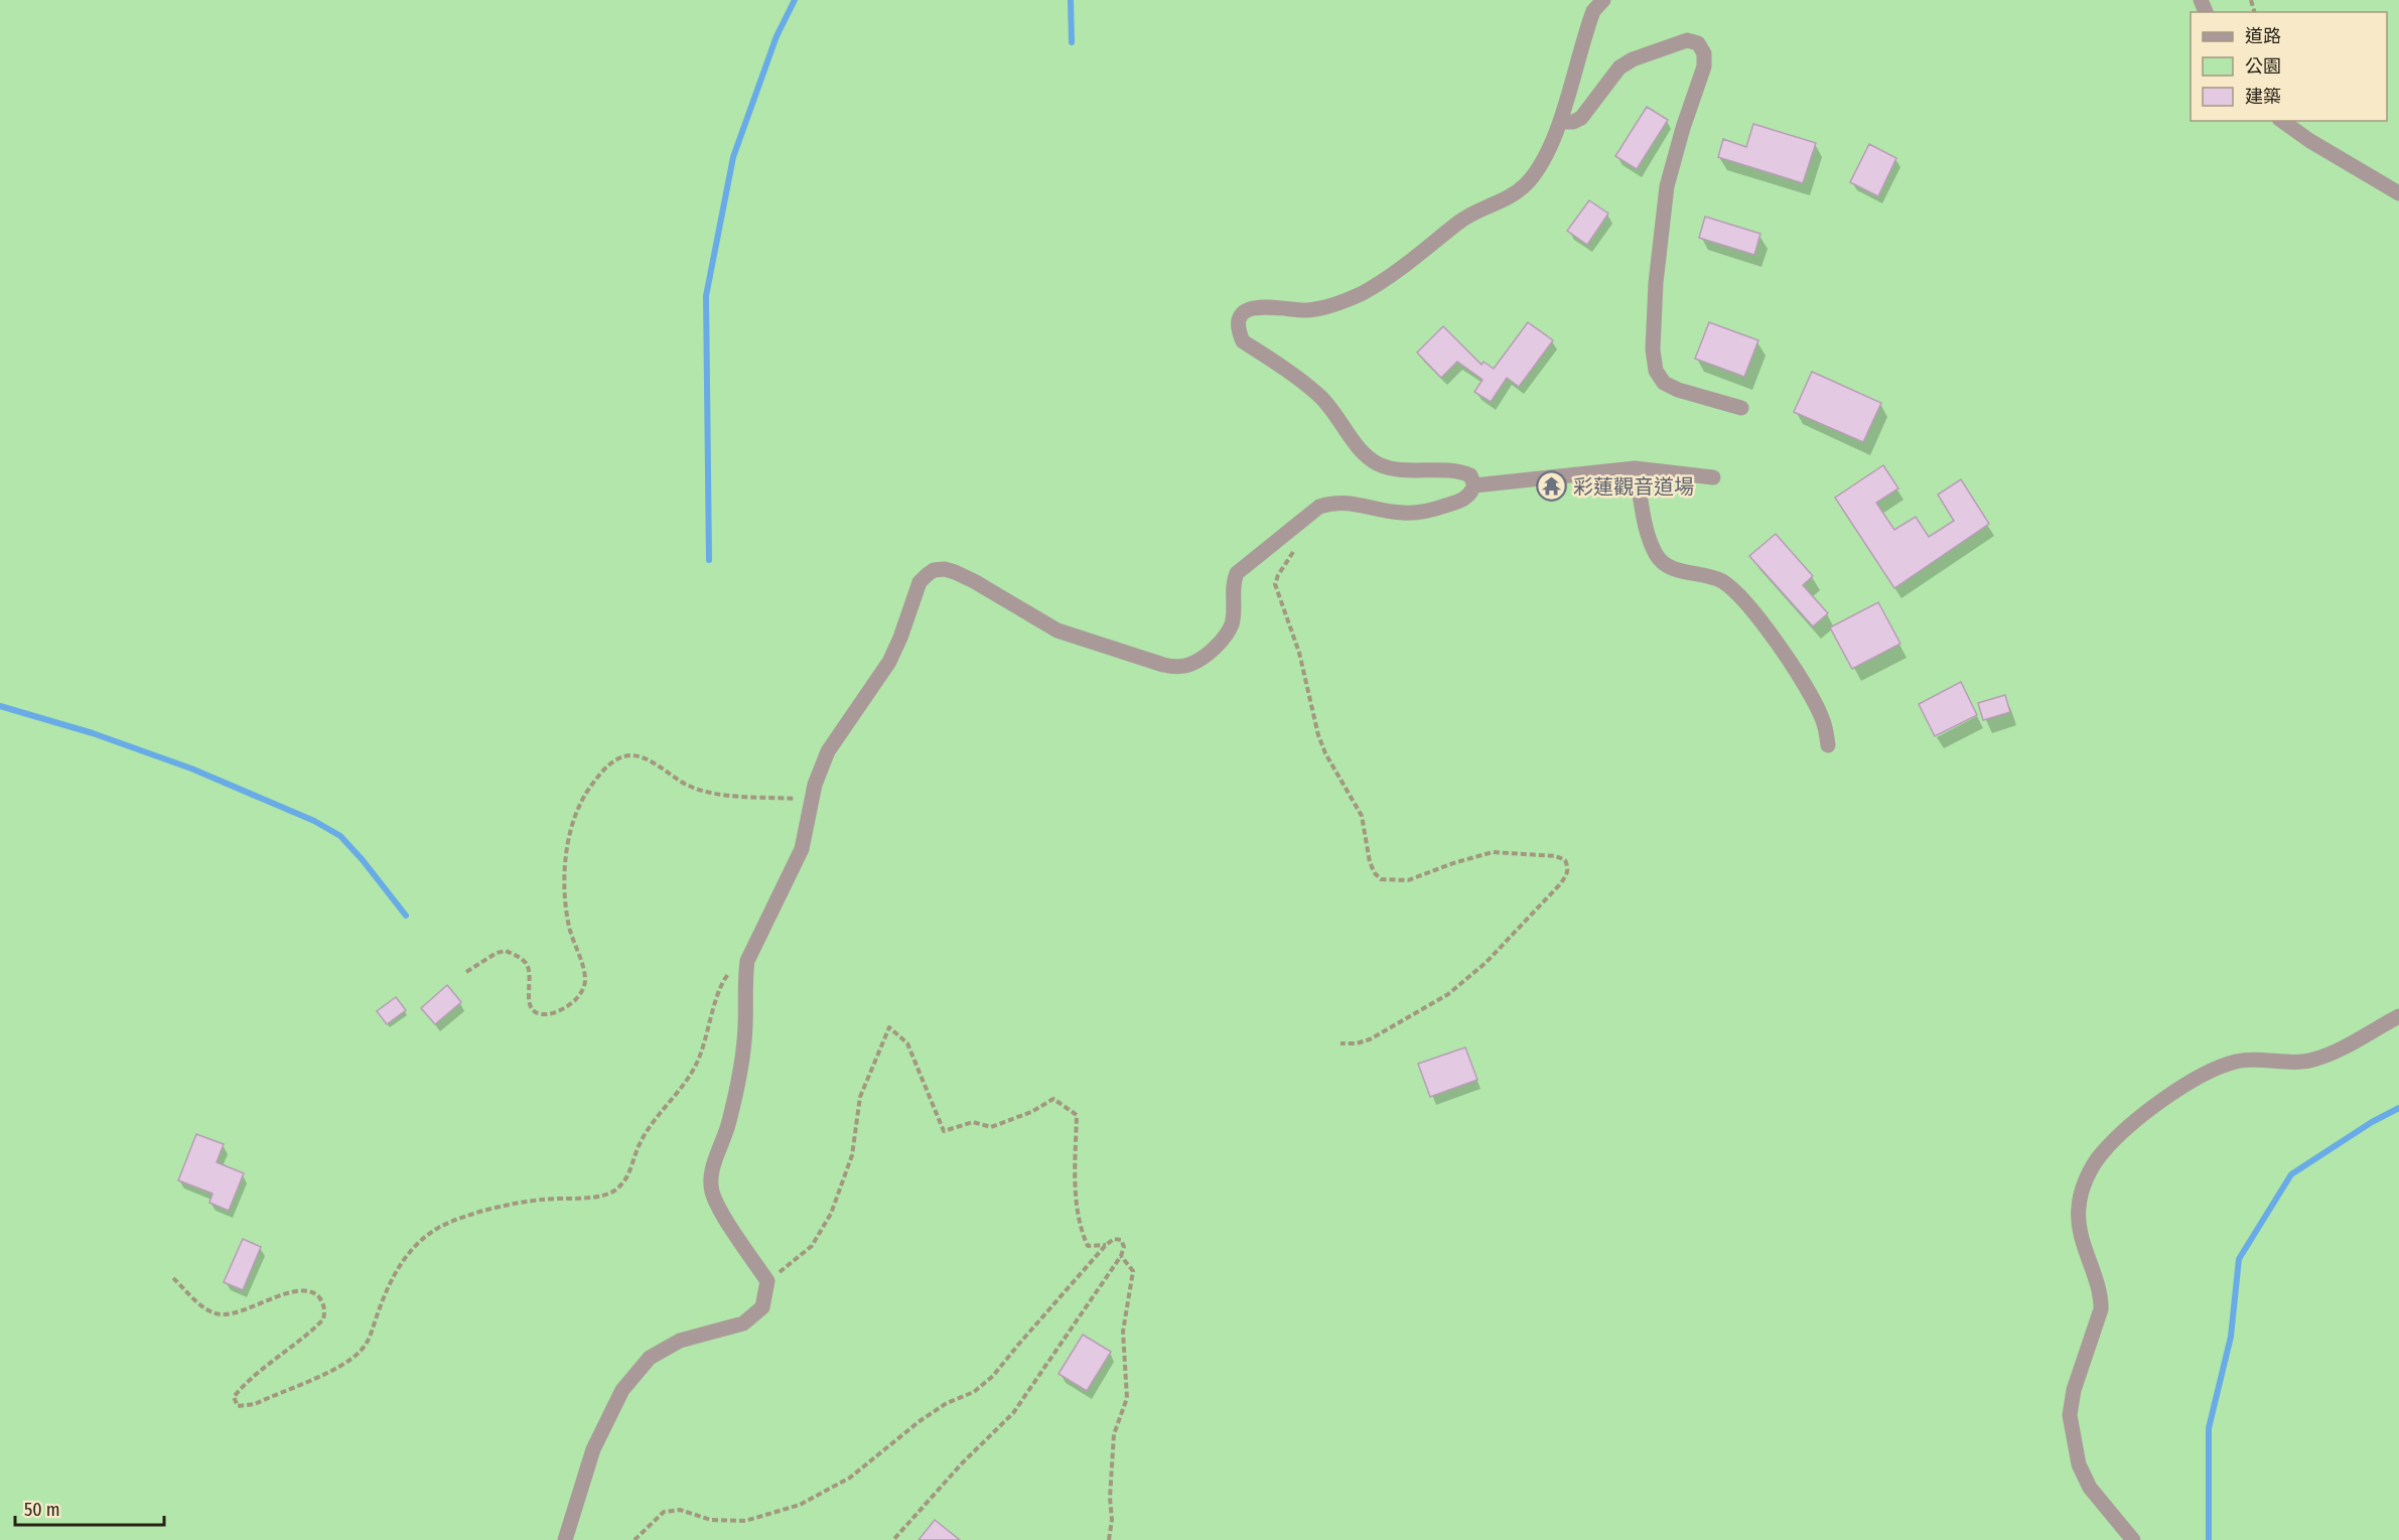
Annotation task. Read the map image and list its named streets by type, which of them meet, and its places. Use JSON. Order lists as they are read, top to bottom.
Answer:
{
  "places": {
    "temple": ["彩蓮觀音道場"]
  },
  "legend": ["道路", "公園", "建築"],
  "scale_bar": "50 m"
}
